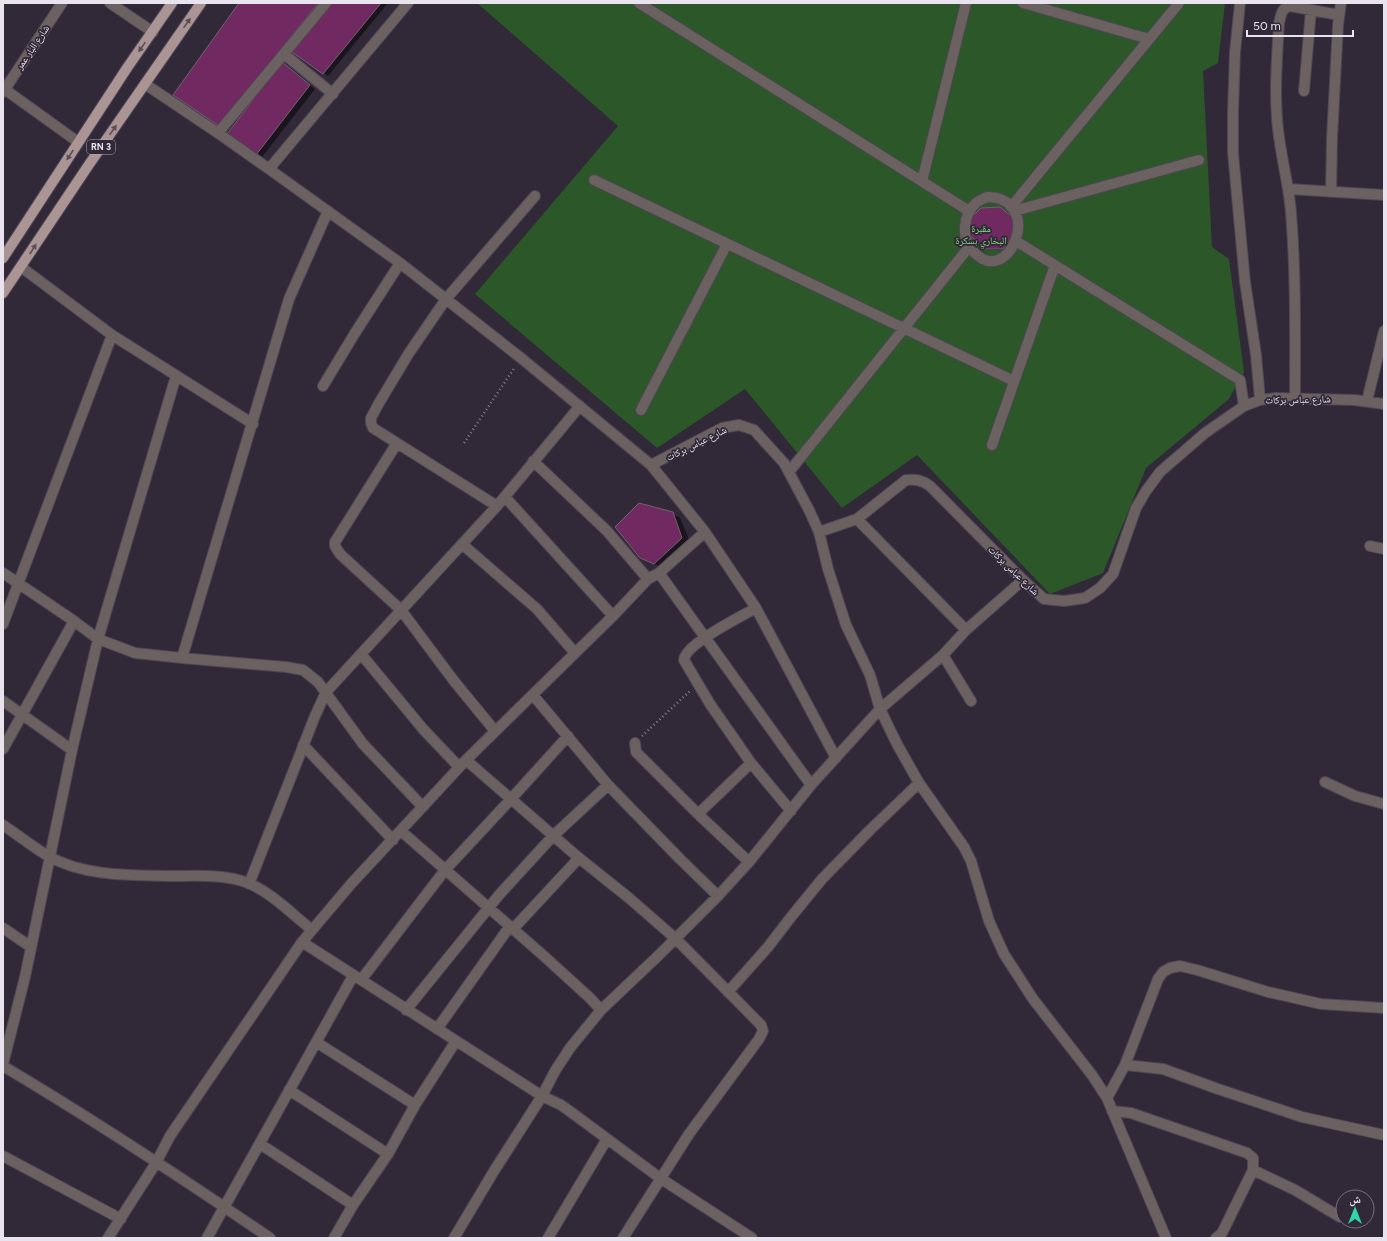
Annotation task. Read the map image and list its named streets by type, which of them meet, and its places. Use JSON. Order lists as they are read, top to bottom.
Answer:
{
  "streets": {
    "main road": ["RN 3"],
    "street": ["شارع البار عمر", "شارع عباس بركات"]
  },
  "parks": ["مقبرة البخاري بسكرة"],
  "scale_bar": "50 m",
  "north": "top"
}
